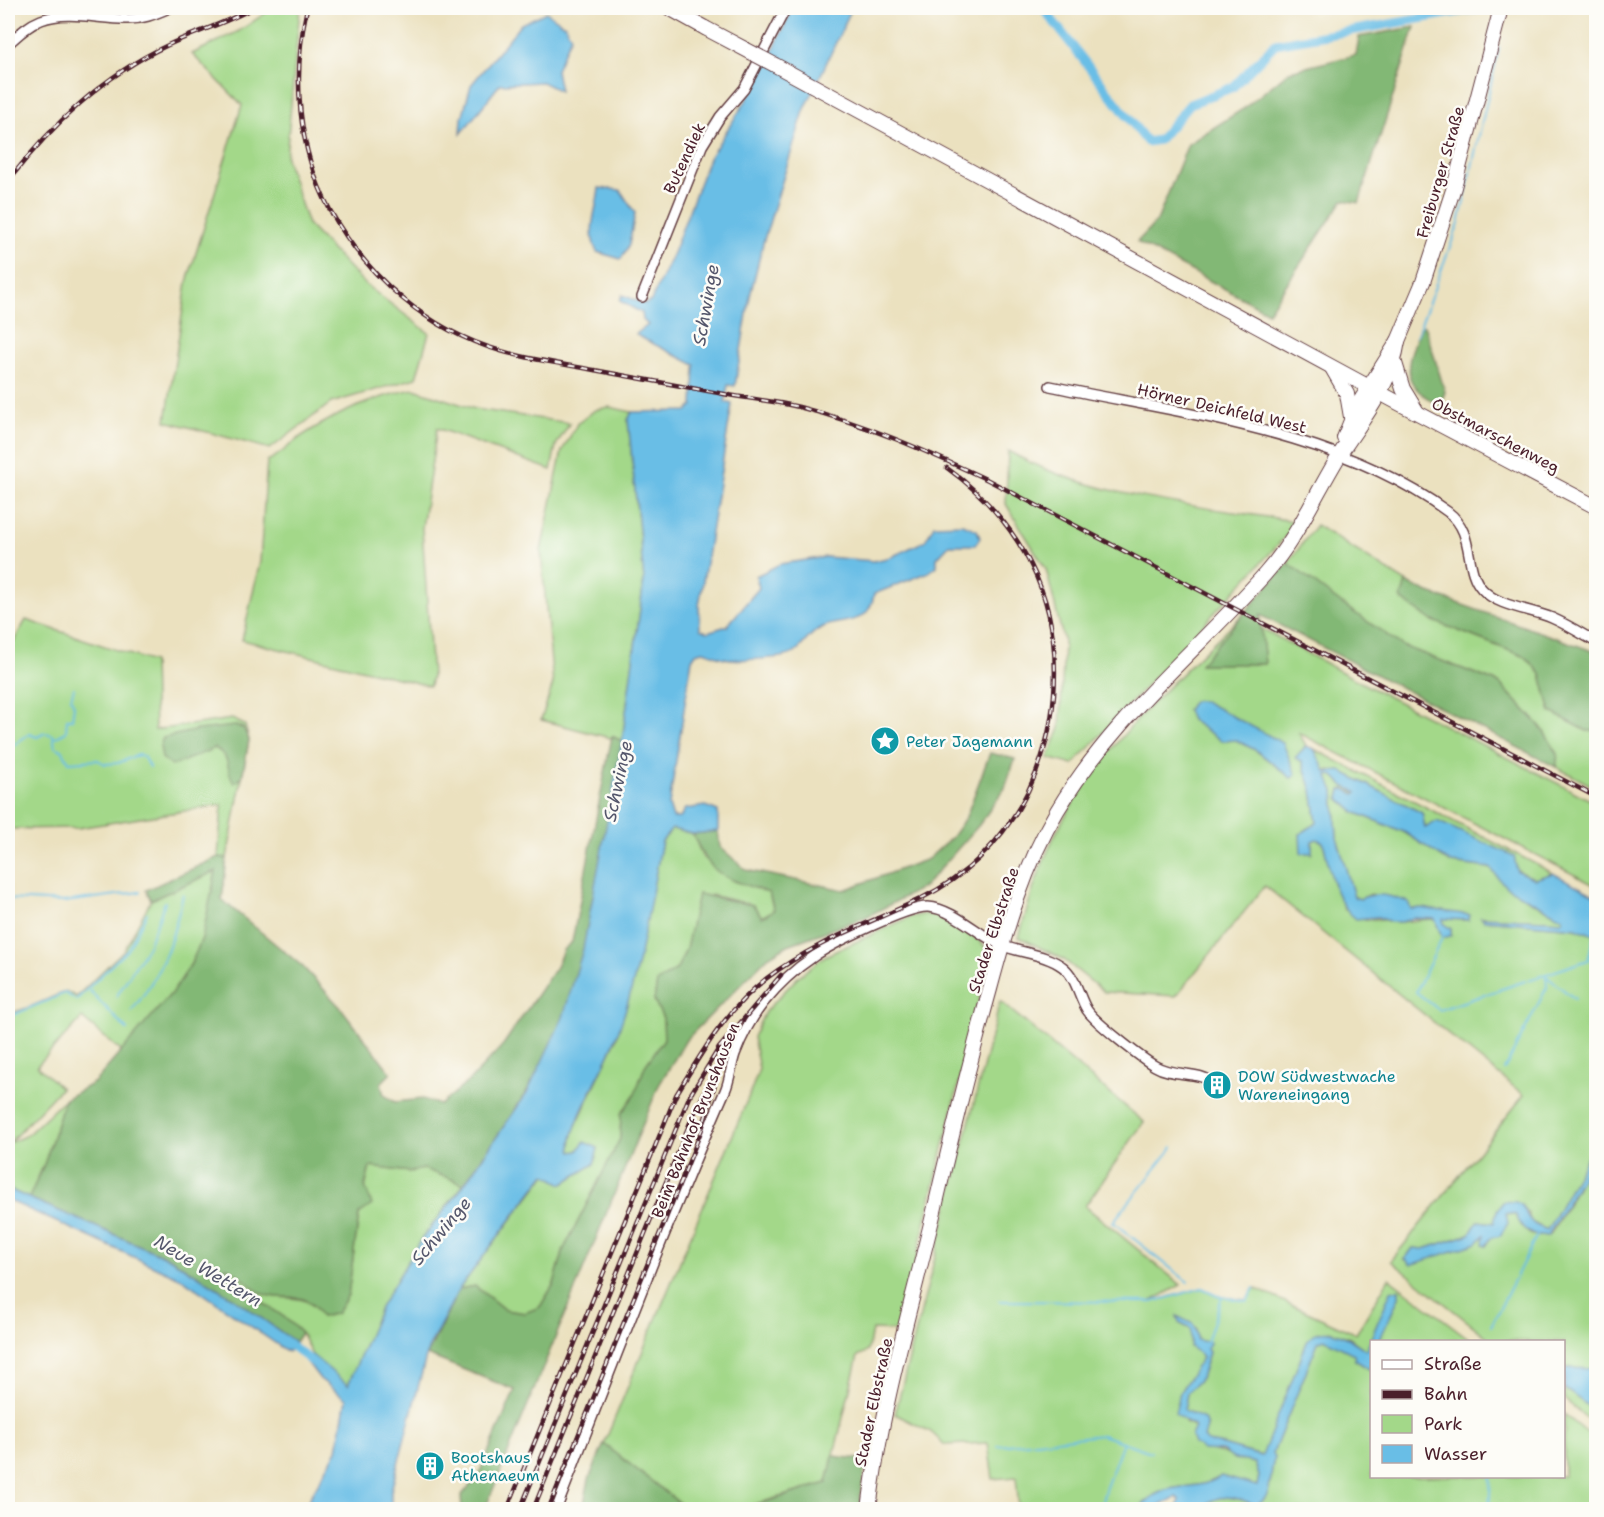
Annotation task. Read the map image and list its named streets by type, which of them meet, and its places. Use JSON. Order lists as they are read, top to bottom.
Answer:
{
  "streets": {
    "main road": ["Freiburger Straße", "Obstmarschenweg", "Stader Elbstraße"],
    "street": ["Butendiek", "Hörner Deichfeld West", "Beim Bahnhof Brunshausen"]
  },
  "crossings": [
    ["Freiburger Straße", "Obstmarschenweg"],
    ["Freiburger Straße", "Stader Elbstraße"],
    ["Hörner Deichfeld West", "Stader Elbstraße"],
    ["Obstmarschenweg", "Stader Elbstraße"],
    ["Stader Elbstraße", "Beim Bahnhof Brunshausen"]
  ],
  "water": ["Schwinge", "Neue Wettern"],
  "places": {
    "place": ["Peter Jagemann"],
    "building": ["DOW Südwestwache Wareneingang", "Bootshaus Athenaeum"]
  },
  "legend": [
    "Straße",
    "Bahn",
    "Park",
    "Wasser"
  ]
}
